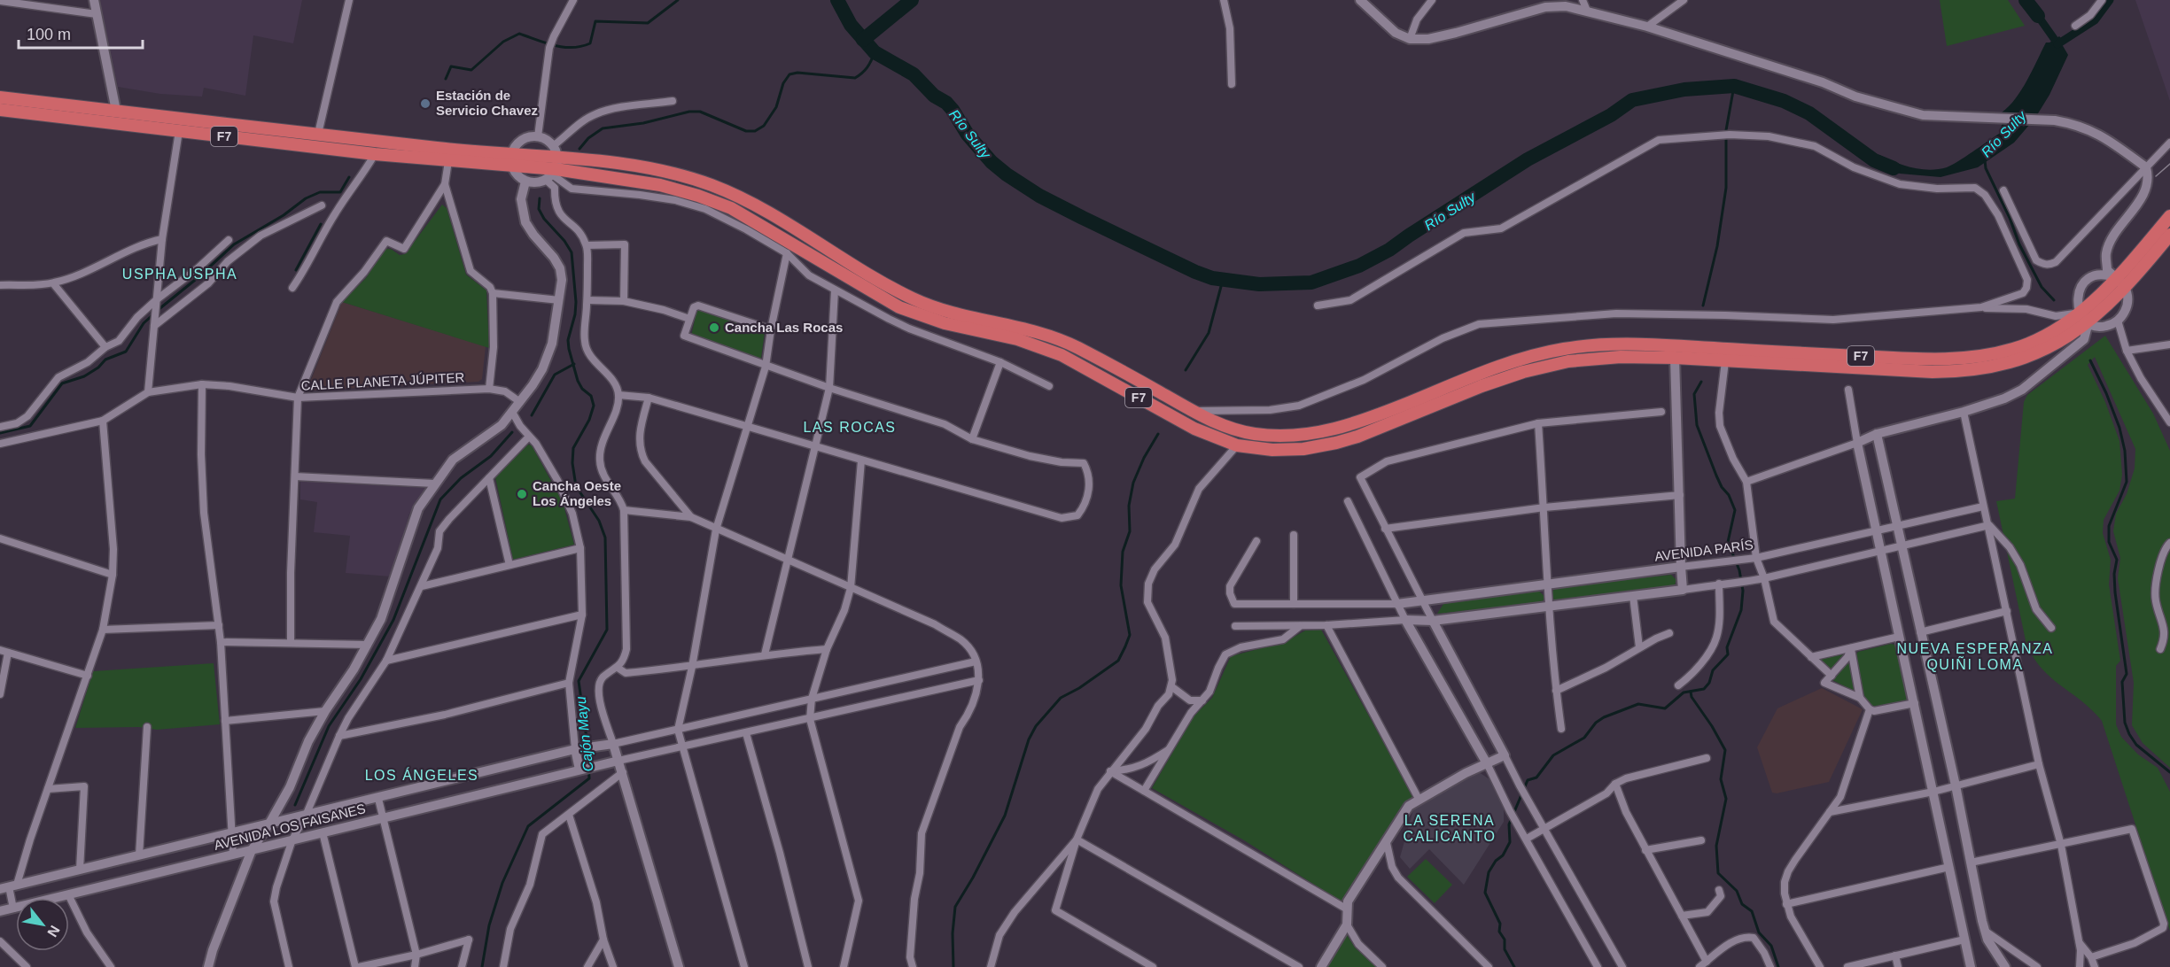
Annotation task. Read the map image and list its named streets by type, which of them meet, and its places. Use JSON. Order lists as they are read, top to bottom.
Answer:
{
  "streets": {
    "highway": ["F7"],
    "street": ["CALLE PLANETA JÚPITER", "AVENIDA PARÍS", "AVENIDA LOS FAISANES"]
  },
  "districts": [
    "USPHA USPHA",
    "LAS ROCAS",
    "NUEVA ESPERANZA QUIÑI LOMA",
    "LOS ÁNGELES",
    "LA SERENA CALICANTO"
  ],
  "water": ["Río Sulty", "Cajón Mayu"],
  "places": ["Estación de Servicio Chavez", "Cancha Las Rocas", "Cancha Oeste Los Ángeles"],
  "scale_bar": "100 m",
  "north": "bottom right"
}
